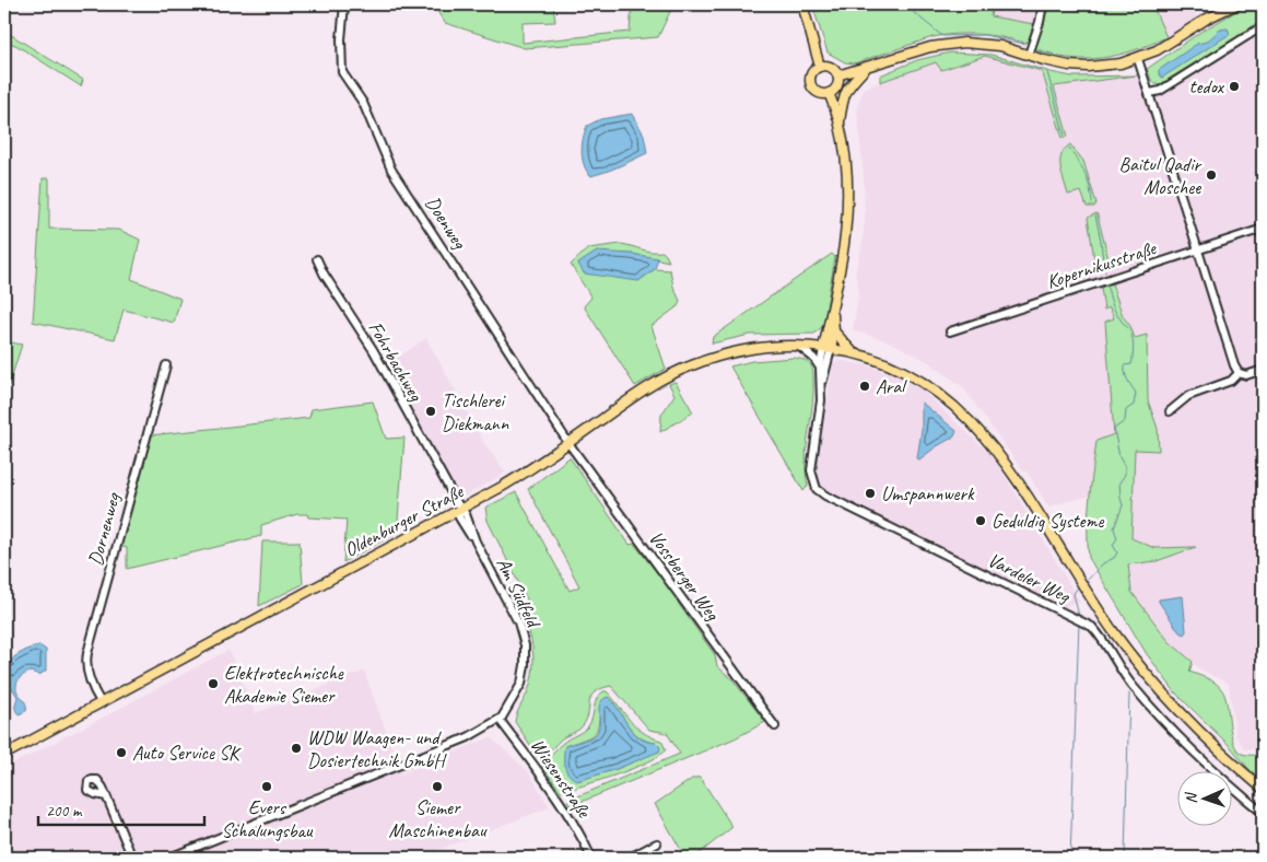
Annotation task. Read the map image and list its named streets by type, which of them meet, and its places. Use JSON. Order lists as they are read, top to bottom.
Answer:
{
  "streets": {
    "main road": ["Oldenburger Straße"],
    "street": [
      "Doenweg",
      "Kopernikusstraße",
      "Fohrbachweg",
      "Dornenweg",
      "Vossberger Weg",
      "Vardeler Weg",
      "Am Südfeld",
      "Wiesenstraße"
    ]
  },
  "crossings": [
    ["Doenweg", "Oldenburger Straße"],
    ["Doenweg", "Vossberger Weg"],
    ["Fohrbachweg", "Oldenburger Straße"],
    ["Fohrbachweg", "Am Südfeld"],
    ["Oldenburger Straße", "Dornenweg"],
    ["Oldenburger Straße", "Vossberger Weg"],
    ["Oldenburger Straße", "Vardeler Weg"],
    ["Oldenburger Straße", "Am Südfeld"],
    ["Am Südfeld", "Wiesenstraße"]
  ],
  "places": [
    "tedox",
    "Baitul Qadir Moschee",
    "Aral",
    "Tischlerei Diekmann",
    "Umspannwerk",
    "Geduldig Systeme",
    "Elektrotechnische Akademie Siemer",
    "WDW Waagen- und Dosiertechnik GmbH",
    "Auto Service SK",
    "Evers Schalungsbau",
    "Siemer Maschinenbau"
  ],
  "scale_bar": "200 m",
  "north": "left"
}
